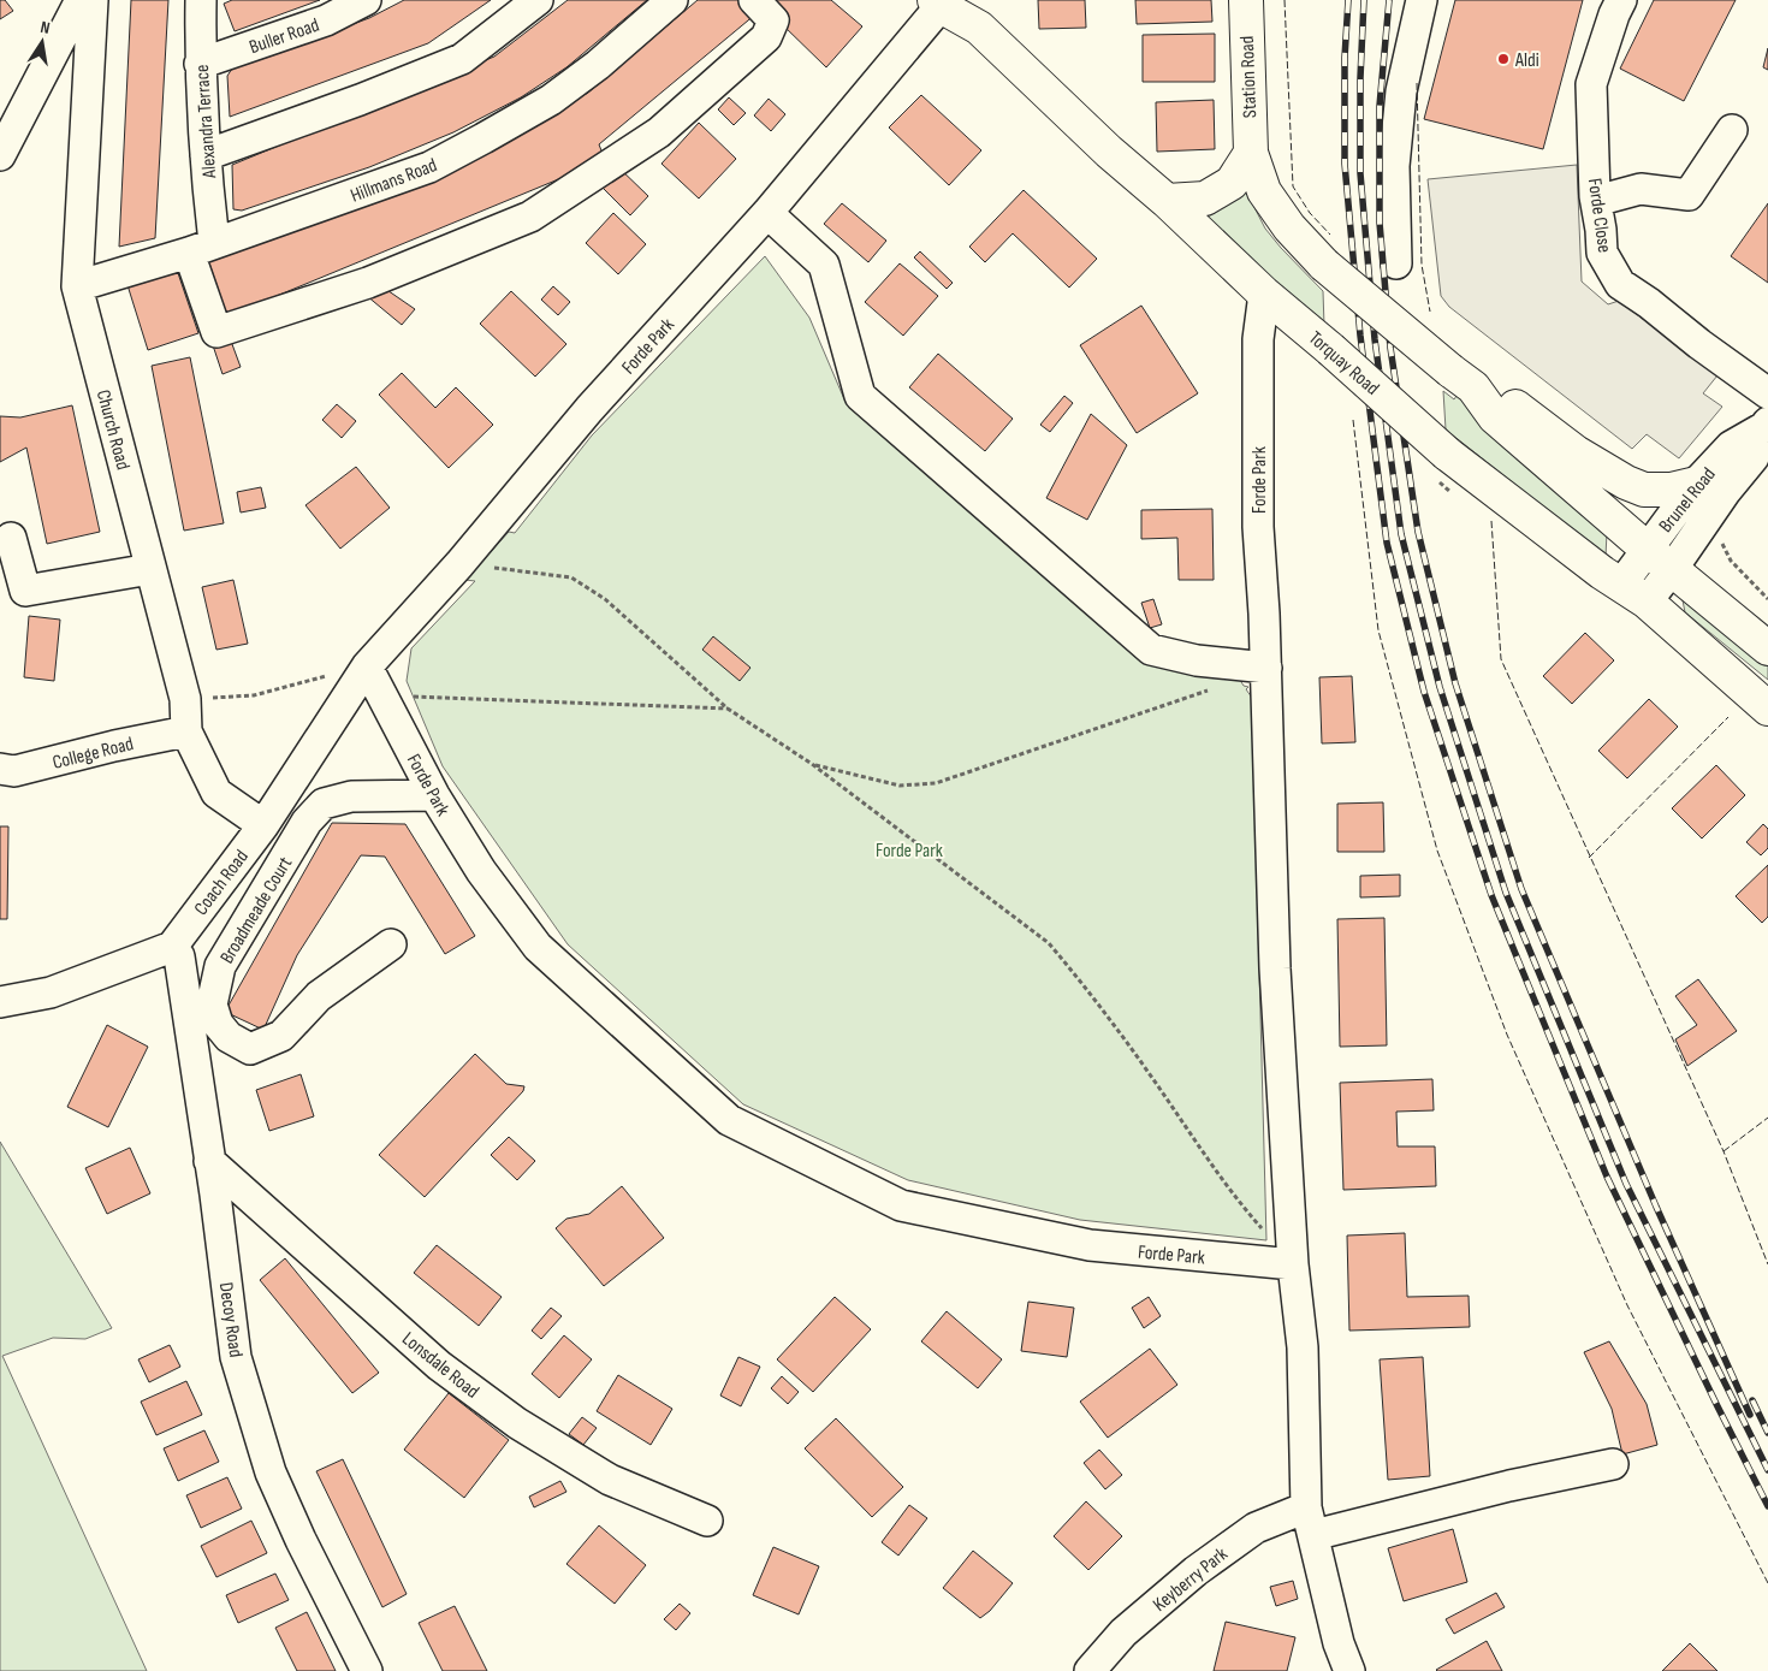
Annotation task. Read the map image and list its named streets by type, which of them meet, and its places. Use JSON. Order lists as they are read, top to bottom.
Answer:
{
  "streets": {
    "main road": ["Station Road", "Torquay Road"],
    "street": [
      "Buller Road",
      "Alexandra Terrace",
      "Hillmans Road",
      "Forde Close",
      "Forde Park",
      "Church Road",
      "Brunel Road",
      "College Road",
      "Coach Road",
      "Broadmeade Court",
      "Decoy Road",
      "Lonsdale Road",
      "Keyberry Park"
    ]
  },
  "crossings": [
    ["Buller Road", "Alexandra Terrace"],
    ["Alexandra Terrace", "Hillmans Road"],
    ["Hillmans Road", "Church Road"],
    ["Forde Park", "Torquay Road"],
    ["Forde Park", "Coach Road"],
    ["Forde Park", "Broadmeade Court"],
    ["Torquay Road", "Brunel Road"],
    ["Church Road", "College Road"],
    ["Church Road", "Coach Road"],
    ["Coach Road", "Decoy Road"],
    ["Decoy Road", "Lonsdale Road"]
  ],
  "parks": ["Forde Park"],
  "places": ["Aldi"],
  "north": "top"
}
